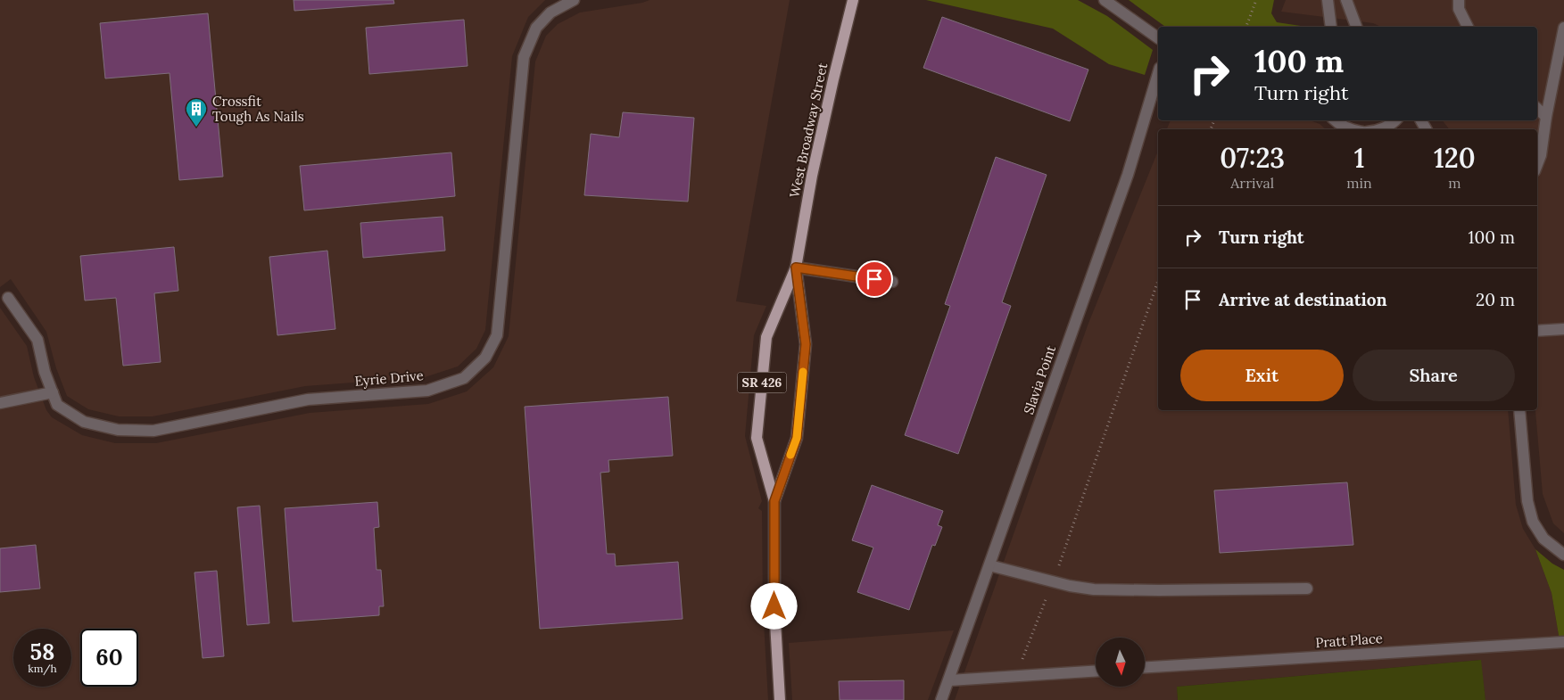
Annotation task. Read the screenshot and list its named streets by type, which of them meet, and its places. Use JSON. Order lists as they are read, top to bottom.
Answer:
{
  "streets": {
    "main road": ["West Broadway Street", "SR 426"],
    "street": ["Eyrie Drive", "Slavia Point", "Pratt Place"]
  },
  "places": {
    "building": ["Crossfit Tough As Nails"]
  },
  "north": "bottom",
  "page": {
    "turn": ["100 m", "Turn right"],
    "eta": [
      "07:23",
      "Arrival",
      "1",
      "min",
      "120",
      "m"
    ],
    "list": [
      {
        "name": "Turn right",
        "value": "100 m"
      },
      {
        "name": "Arrive at destination",
        "value": "20 m"
      }
    ],
    "buttons": ["Exit", "Share"],
    "speed": "58 km/h",
    "limit": "60"
  }
}
